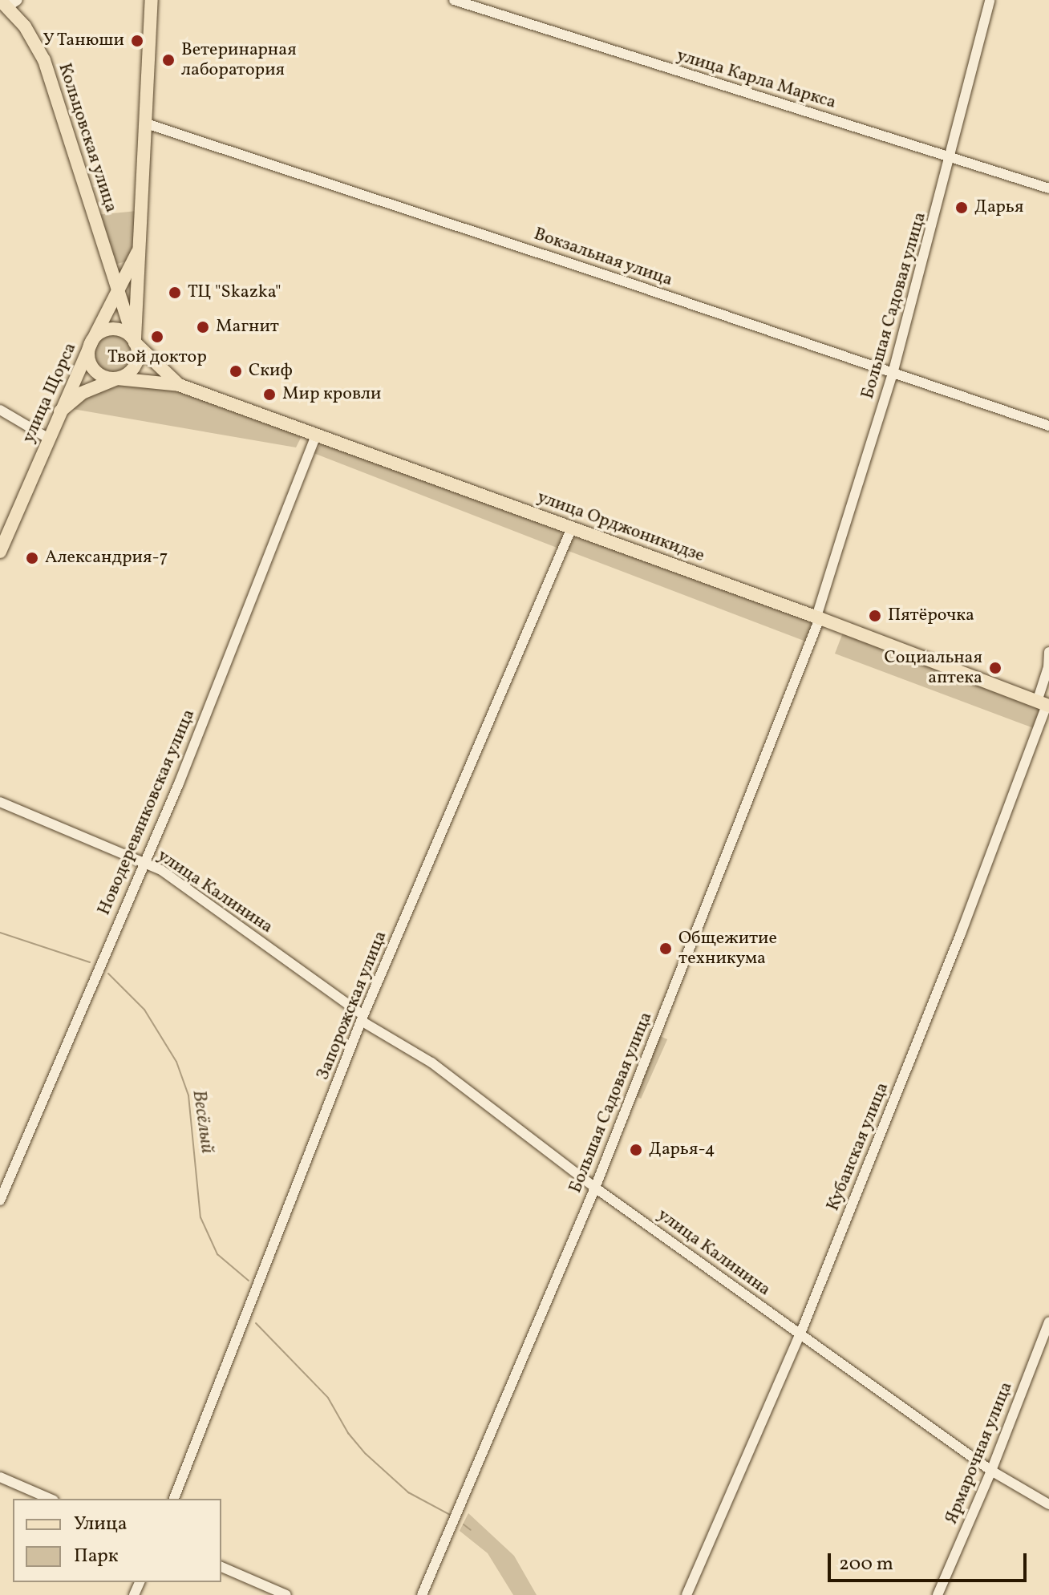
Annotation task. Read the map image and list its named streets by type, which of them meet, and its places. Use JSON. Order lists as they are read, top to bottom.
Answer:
{
  "streets": {
    "main road": ["Кольцовская улица", "улица Щорса", "улица Орджоникидзе"],
    "street": [
      "улица Карла Маркса",
      "Вокзальная улица",
      "Большая Садовая улица",
      "Новодеревянковская улица",
      "улица Калинина",
      "Запорожская улица",
      "Кубанская улица",
      "Ярмарочная улица"
    ]
  },
  "crossings": [
    ["улица Карла Маркса", "Большая Садовая улица"],
    ["Кольцовская улица", "улица Щорса"],
    ["Вокзальная улица", "Большая Садовая улица"],
    ["Вокзальная улица", "улица Щорса"],
    ["Большая Садовая улица", "улица Орджоникидзе"],
    ["Большая Садовая улица", "улица Калинина"],
    ["улица Орджоникидзе", "Новодеревянковская улица"],
    ["улица Орджоникидзе", "Запорожская улица"],
    ["улица Орджоникидзе", "Кубанская улица"],
    ["Новодеревянковская улица", "улица Калинина"],
    ["улица Калинина", "Запорожская улица"],
    ["улица Калинина", "Кубанская улица"],
    ["улица Калинина", "Ярмарочная улица"]
  ],
  "water": ["Весёлый"],
  "places": [
    "У Танюши",
    "Ветеринарная лаборатория",
    "Дарья",
    "ТЦ \"Skazka\"",
    "Магнит",
    "Твой доктор",
    "Скиф",
    "Мир кровли",
    "Александрия-7",
    "Пятёрочка",
    "Социальная аптека",
    "Общежитие техникума",
    "Дарья-4"
  ],
  "legend": ["Улица", "Парк"],
  "scale_bar": "200 m"
}
